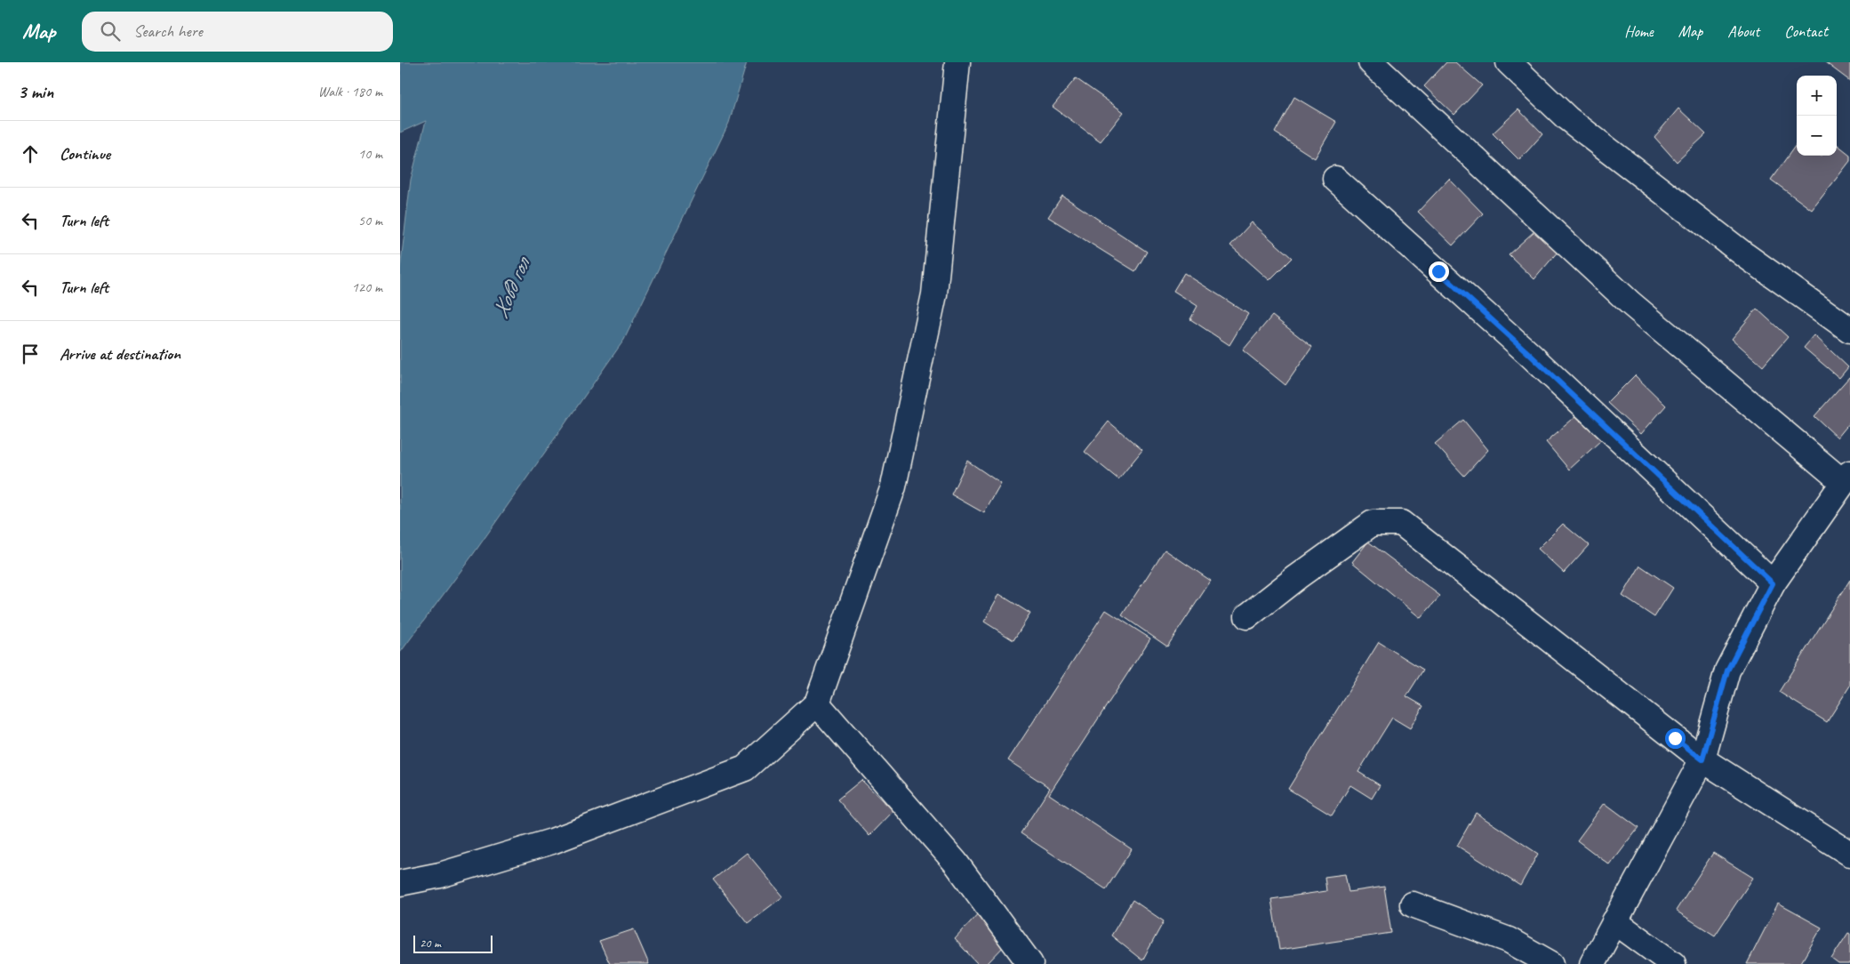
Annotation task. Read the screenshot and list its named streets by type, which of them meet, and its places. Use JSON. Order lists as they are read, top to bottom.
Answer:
{
  "water": ["Ховд гол"],
  "scale_bar": "20 m",
  "page": {
    "header": "Map",
    "search": "Search here",
    "nav": [
      "Home",
      "Map",
      "About",
      "Contact"
    ],
    "heading": ["3 min", "Walk · 180 m"],
    "map_buttons": ["+", "−"],
    "list": [
      ["Continue", "10 m"],
      ["Turn left", "50 m"],
      ["Turn left", "120 m"],
      "Arrive at destination"
    ],
    "scale": "20 m"
  }
}
